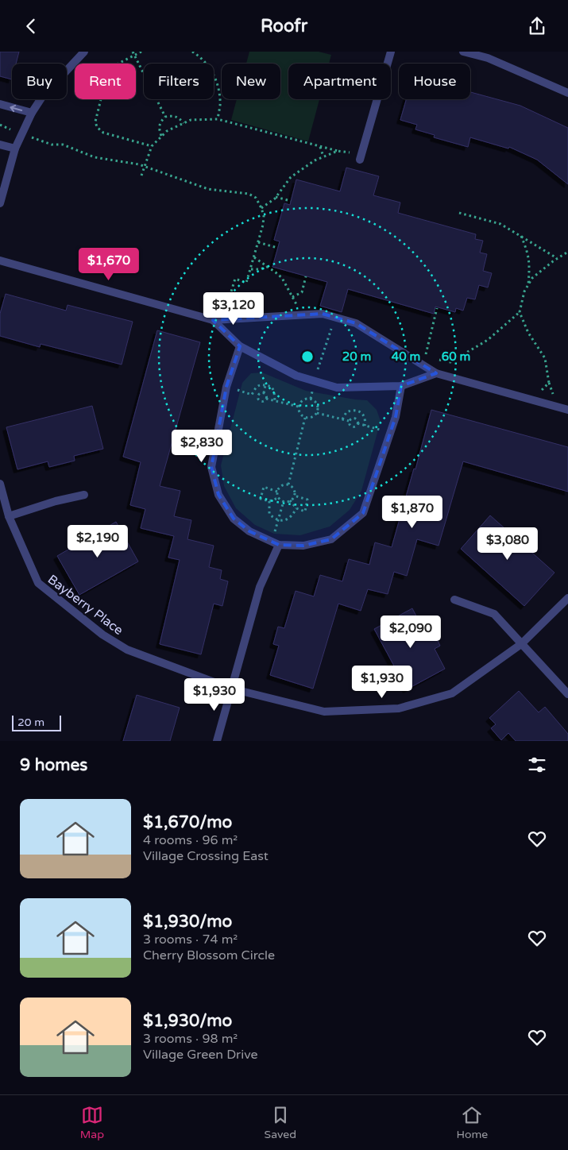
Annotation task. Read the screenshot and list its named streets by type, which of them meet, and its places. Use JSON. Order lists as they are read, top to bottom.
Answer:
{
  "streets": {
    "street": ["Bayberry Place"]
  },
  "scale_bar": "20 m",
  "page": {
    "header": "Roofr",
    "chip": [
      "Buy",
      "Rent",
      "Filters",
      "New",
      "Apartment",
      "House"
    ],
    "price": [
      "$1,670",
      "$3,120",
      "$2,830",
      "$1,870",
      "$2,190",
      "$3,080",
      "$2,090",
      "$1,930",
      "$1,930"
    ],
    "scale": "20 m",
    "heading": "9 homes",
    "list": [
      {
        "name": "$1,670/mo",
        "note": "4 rooms · 96 m² · Village Crossing East"
      },
      {
        "name": "$1,930/mo",
        "note": "3 rooms · 74 m² · Cherry Blossom Circle"
      },
      {
        "name": "$1,930/mo",
        "note": "3 rooms · 98 m² · Village Green Drive"
      }
    ],
    "tabs": ["Map", "Saved", "Home"]
  },
  "rings": ["20 m", "40 m", "60 m"]
}
